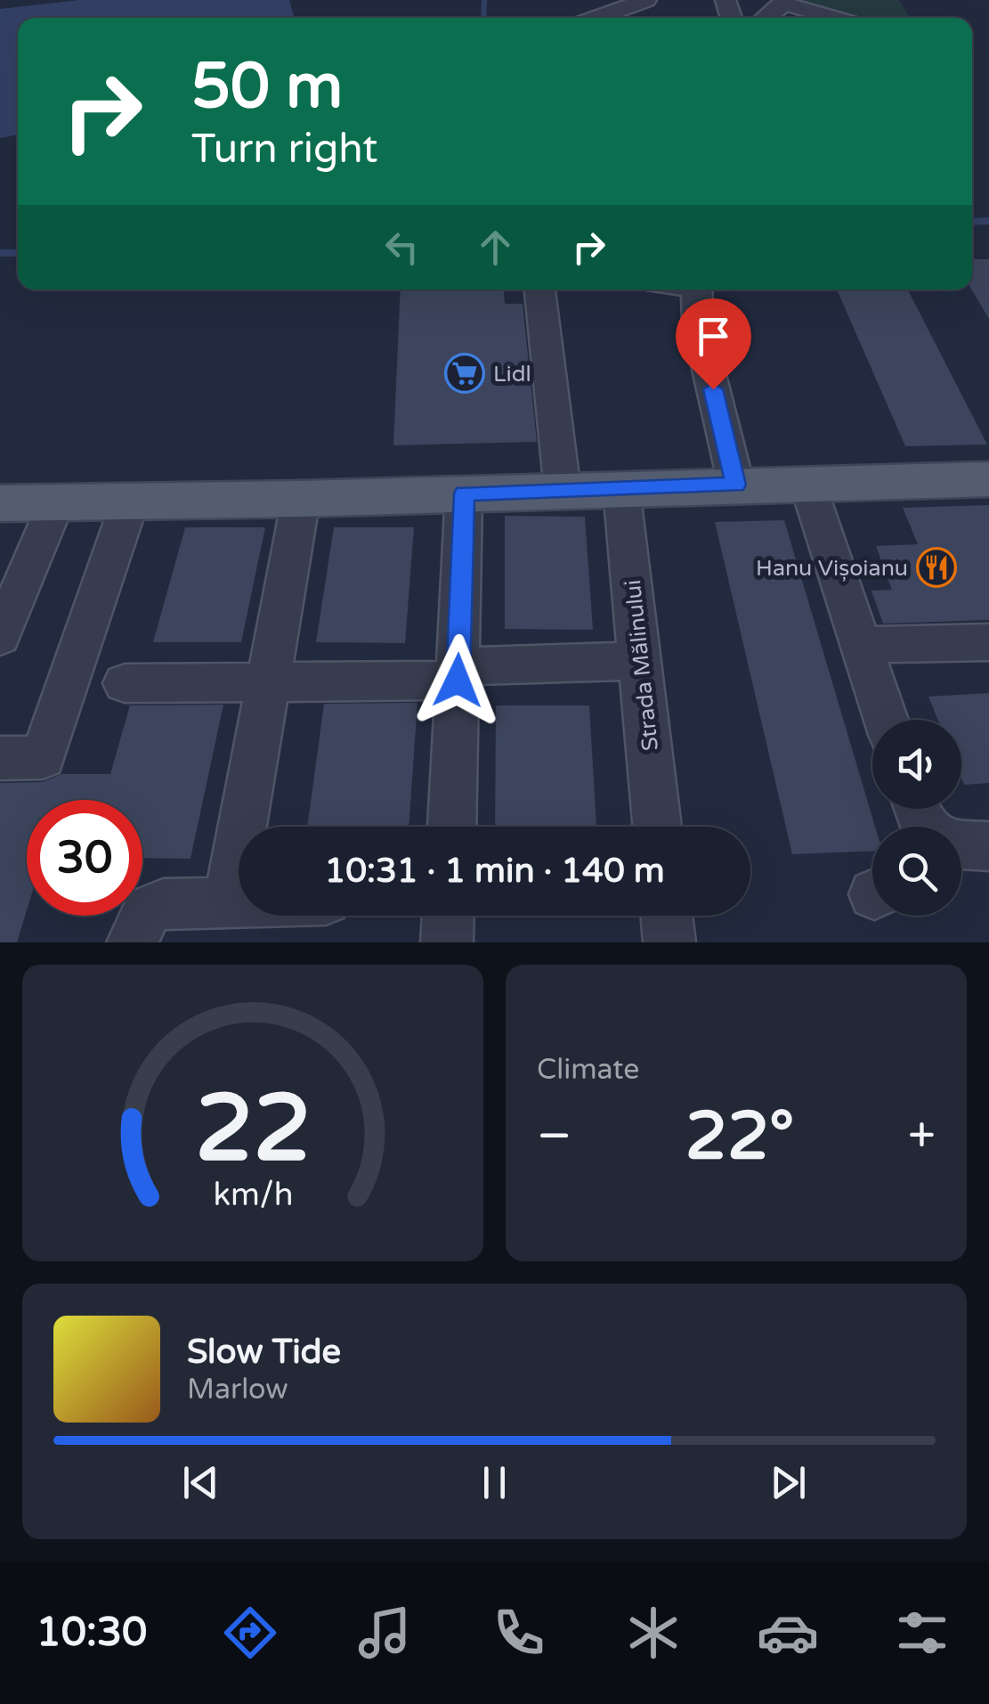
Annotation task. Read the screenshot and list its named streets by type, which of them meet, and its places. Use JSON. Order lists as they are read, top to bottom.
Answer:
{
  "streets": {
    "street": ["Strada Mălinului"]
  },
  "places": {
    "supermarket": ["Lidl"],
    "restaurant": ["Hanu Vișoianu"]
  },
  "page": {
    "turn": ["50 m", "Turn right"],
    "limit": "30",
    "trip": "10:31 · 1 min · 140 m",
    "tile": "Climate",
    "heat": ["−", "22°", "+"],
    "song": ["Slow Tide", "Marlow"],
    "tabs": "10:30",
    "gauge": ["22", "km/h"]
  }
}
